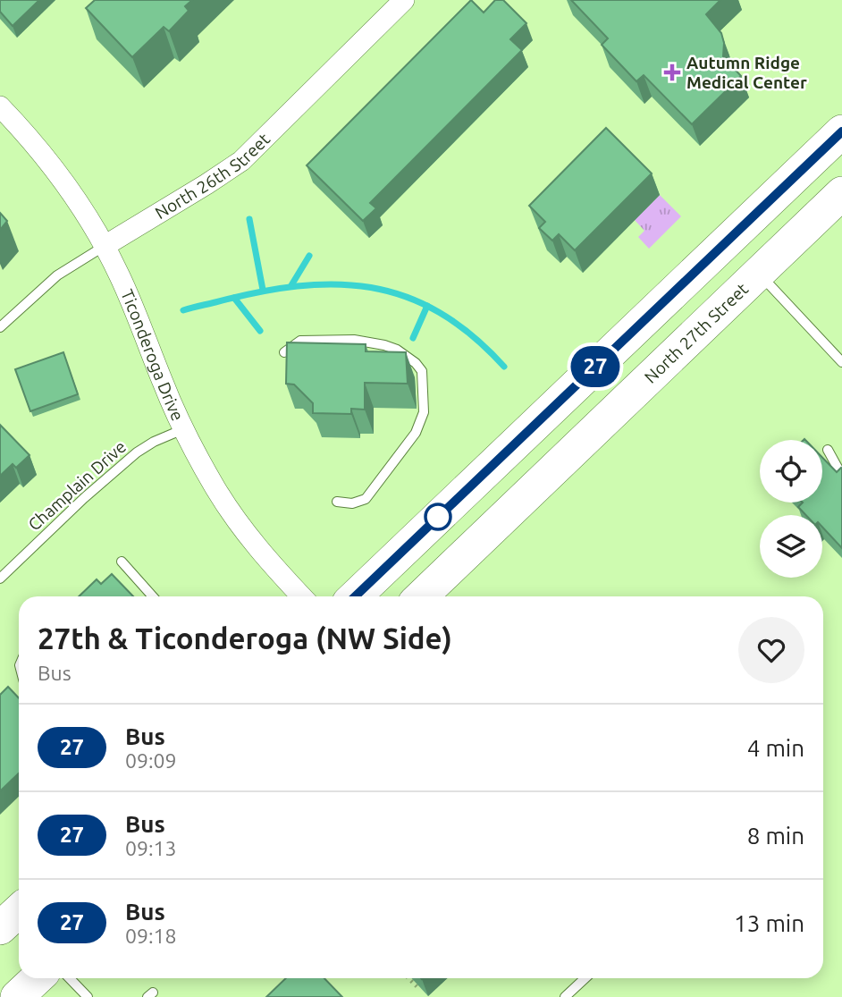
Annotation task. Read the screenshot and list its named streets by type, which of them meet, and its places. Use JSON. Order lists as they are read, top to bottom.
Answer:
{
  "streets": {
    "main road": ["North 27th Street"],
    "street": ["North 26th Street", "Ticonderoga Drive"],
    "lane": ["Champlain Drive"]
  },
  "crossings": [
    ["North 26th Street", "Ticonderoga Drive"],
    ["Ticonderoga Drive", "Champlain Drive"]
  ],
  "places": {
    "health": ["Autumn Ridge Medical Center"]
  },
  "lines": ["bus line 27"],
  "page": {
    "on_map": "27",
    "heading": ["27th & Ticonderoga (NW Side)", "Bus"],
    "list": [
      {
        "mark": "27",
        "name": "Bus",
        "note": "09:09",
        "value": "4 min"
      },
      {
        "mark": "27",
        "name": "Bus",
        "note": "09:13",
        "value": "8 min"
      },
      {
        "mark": "27",
        "name": "Bus",
        "note": "09:18",
        "value": "13 min"
      }
    ]
  }
}
